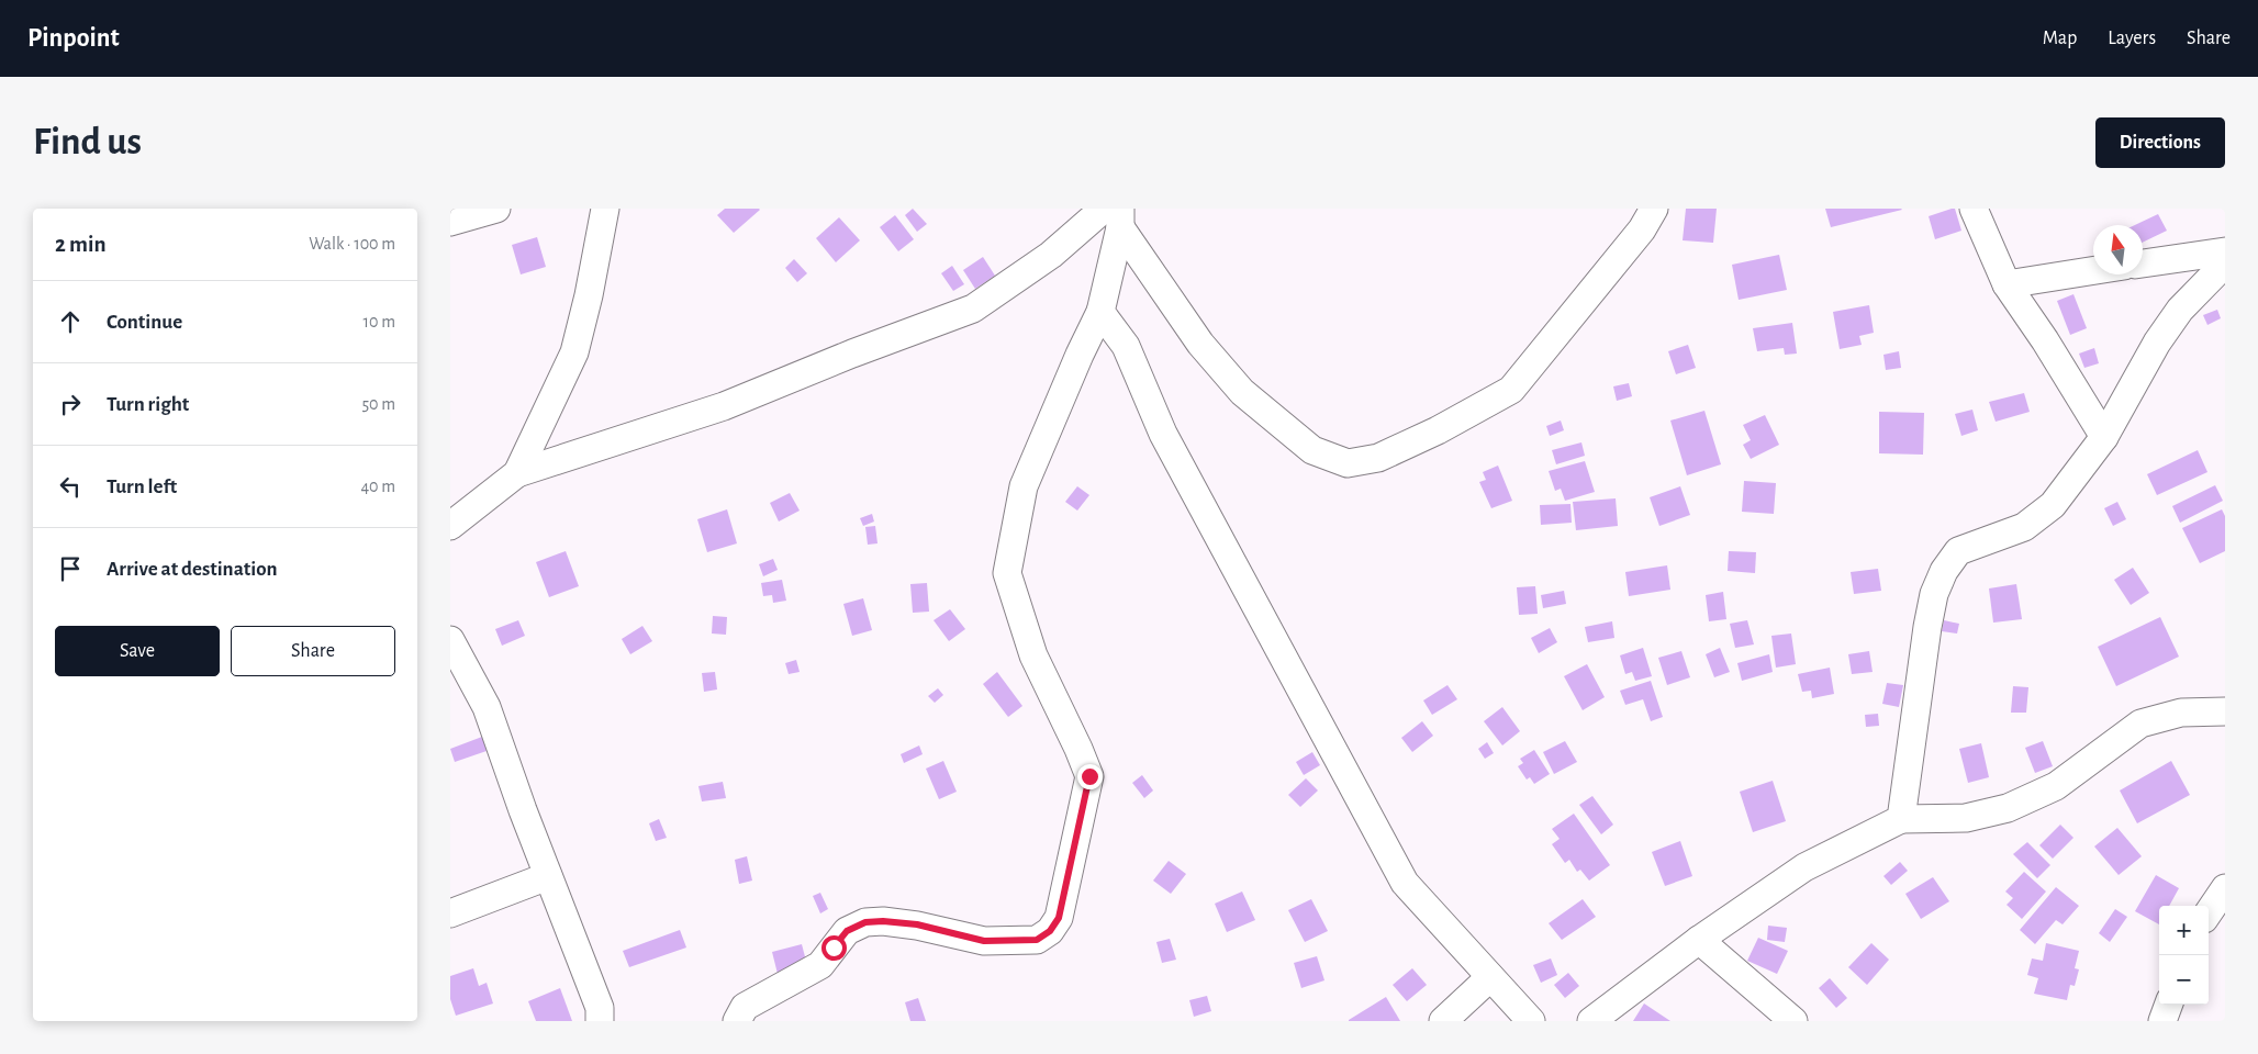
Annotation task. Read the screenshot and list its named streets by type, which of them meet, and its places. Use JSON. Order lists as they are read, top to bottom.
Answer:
{
  "north": "top",
  "page": {
    "header": "Pinpoint",
    "nav": ["Map", "Layers", "Share"],
    "buttons": [
      "Directions",
      ["Save", "Share"]
    ],
    "title": "Find us",
    "heading": ["2 min", "Walk · 100 m"],
    "list": [
      ["Continue", "10 m"],
      ["Turn right", "50 m"],
      ["Turn left", "40 m"],
      "Arrive at destination"
    ],
    "map_buttons": ["+", "−"]
  }
}
